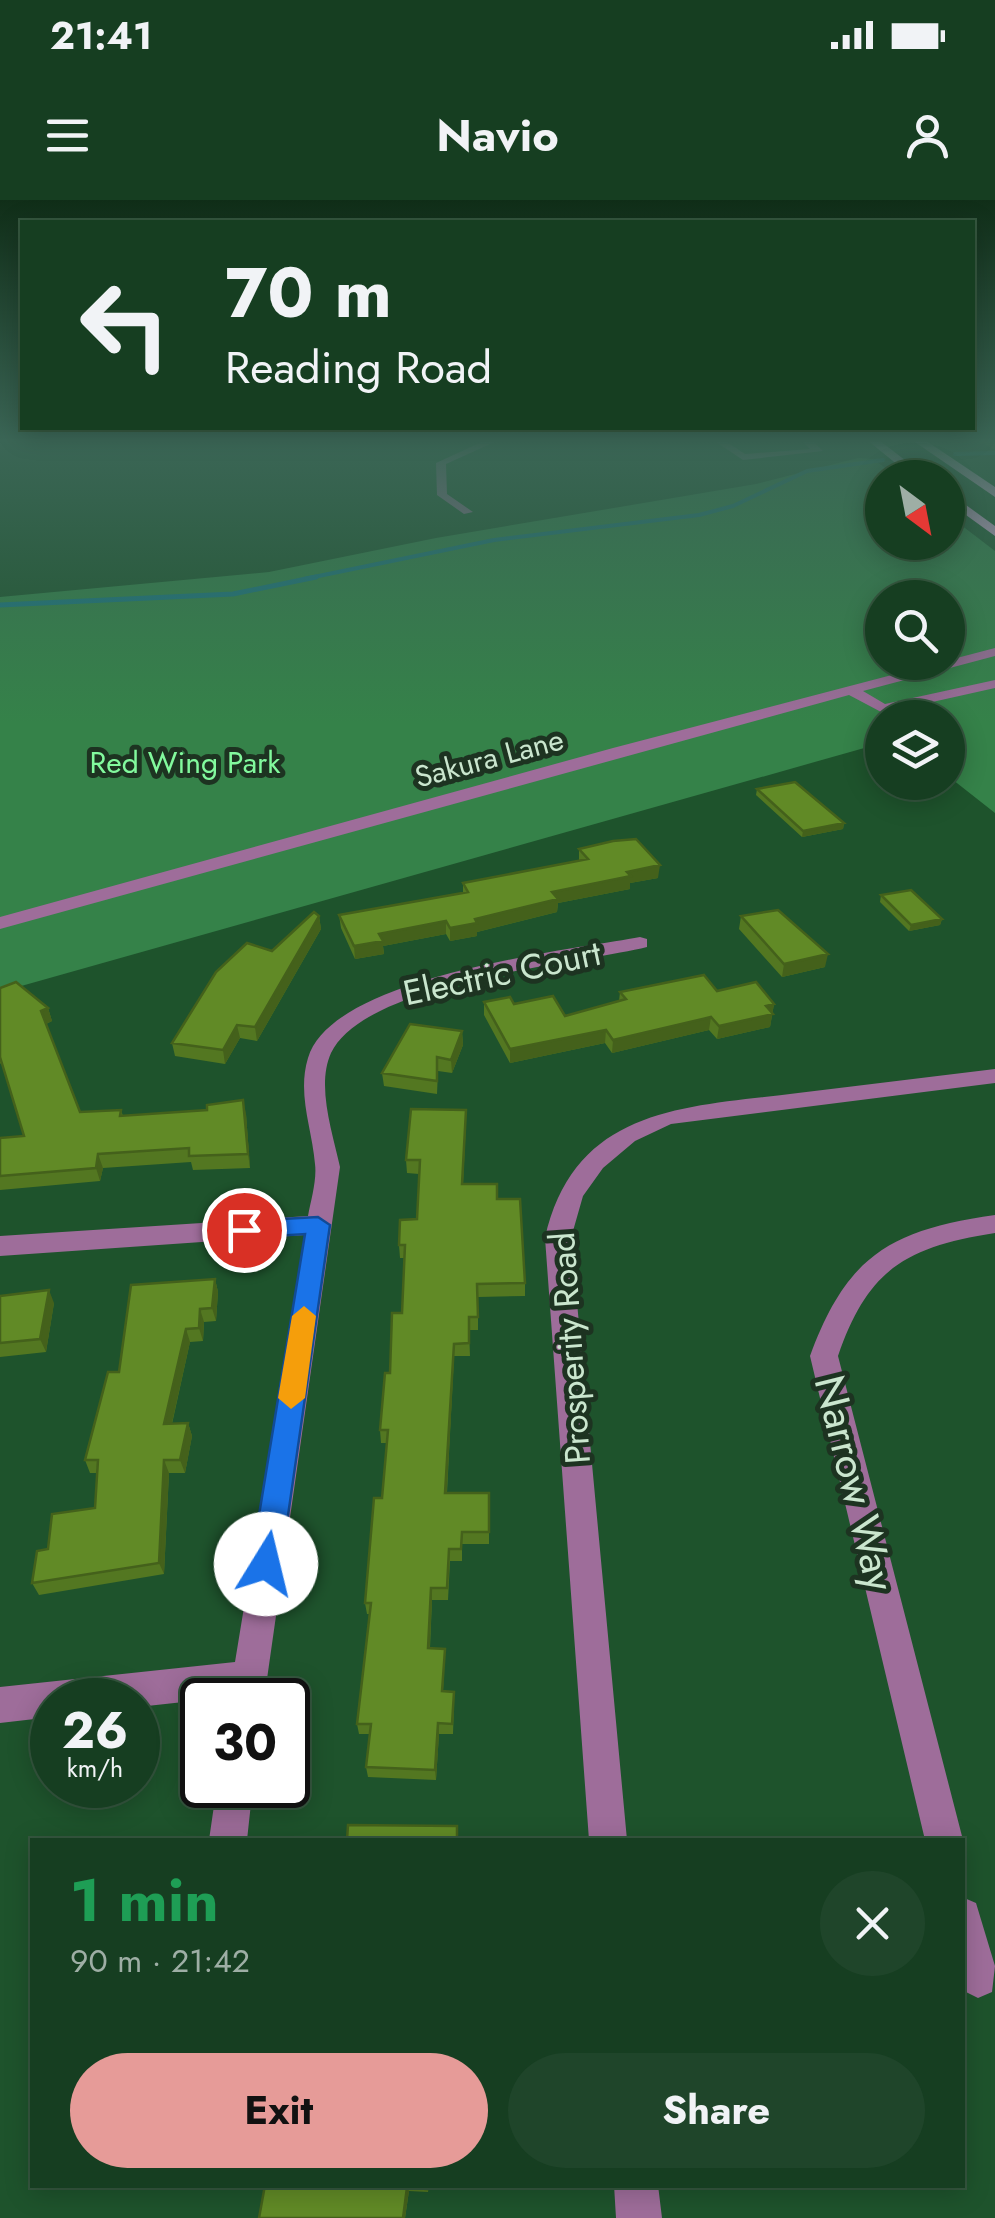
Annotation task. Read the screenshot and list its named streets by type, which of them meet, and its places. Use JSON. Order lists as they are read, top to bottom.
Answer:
{
  "streets": {
    "street": [
      "Sakura Lane",
      "Electric Court",
      "Prosperity Road",
      "Narrow Way"
    ]
  },
  "parks": ["Red Wing Park"],
  "north": "bottom right",
  "page": {
    "status": "21:41",
    "header": "Navio",
    "turn": ["70 m", "Reading Road"],
    "speed": "26 km/h",
    "limit": "30",
    "heading": ["1 min", "90 m · 21:42"],
    "buttons": ["Exit", "Share"]
  }
}
